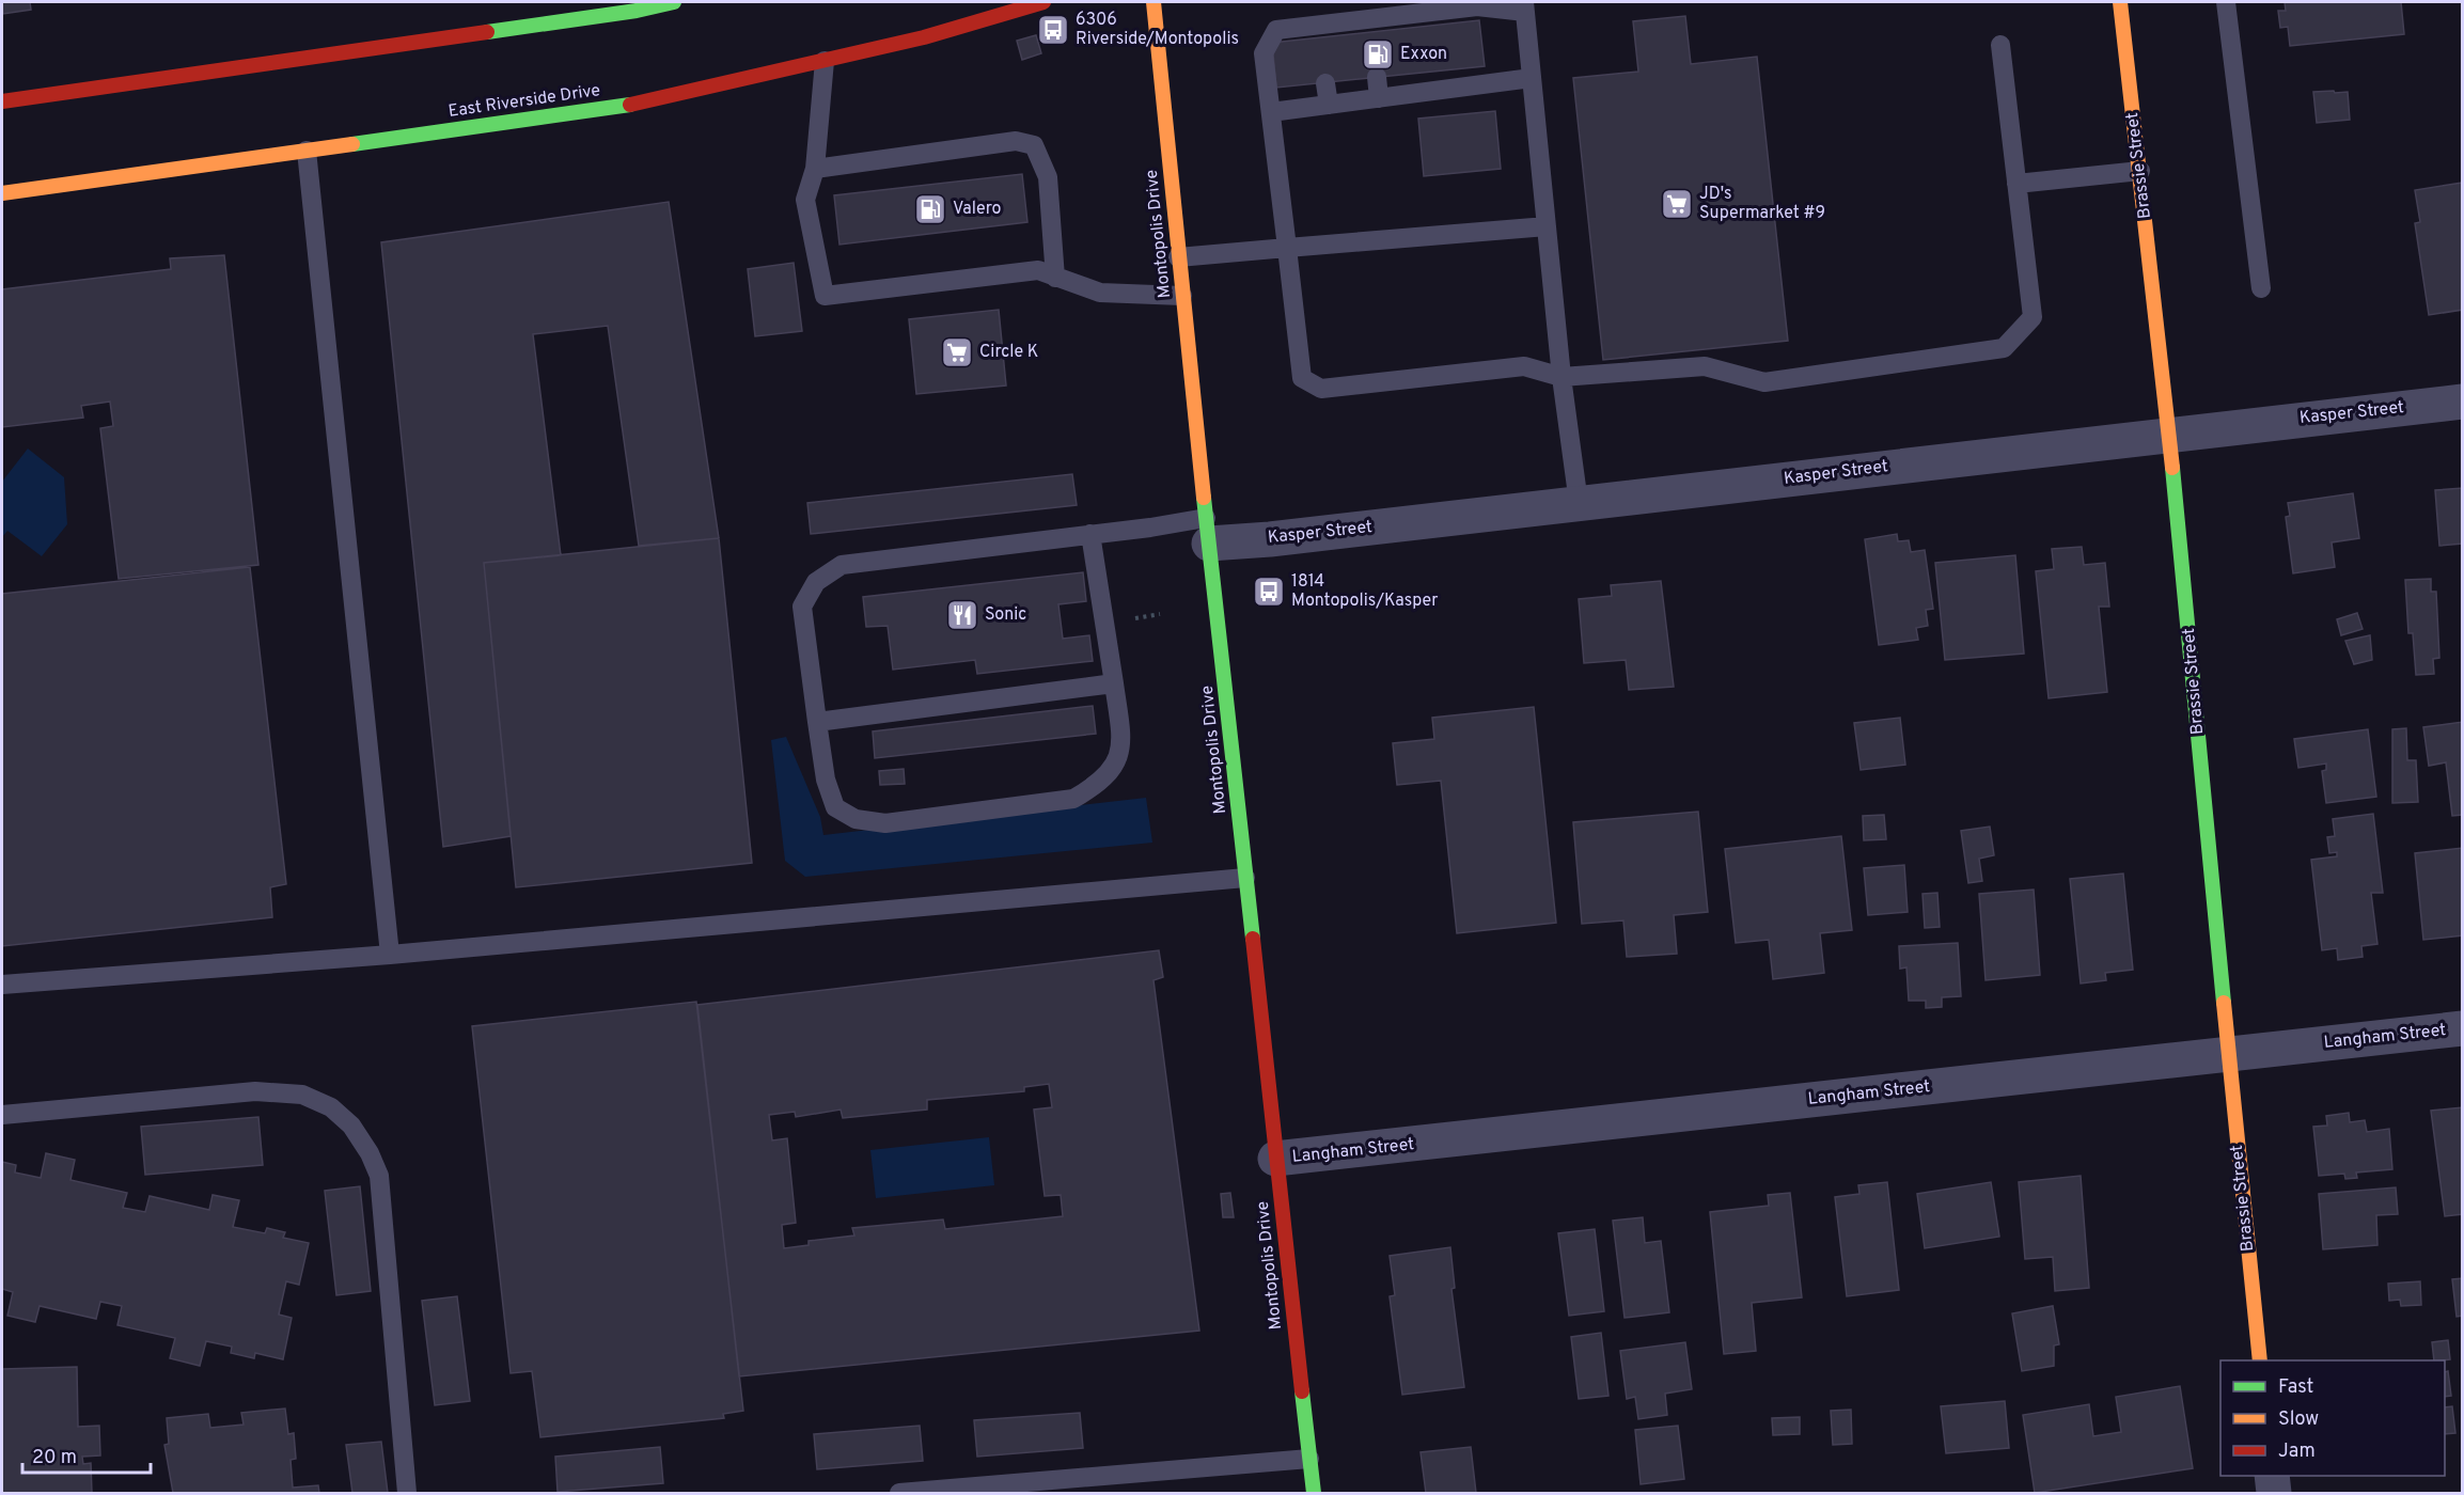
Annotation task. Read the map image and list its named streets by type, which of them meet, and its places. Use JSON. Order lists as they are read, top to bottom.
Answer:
{
  "streets": {
    "main road": ["East Riverside Drive", "Brassie Street", "Montopolis Drive"],
    "street": ["Kasper Street", "Langham Street"]
  },
  "crossings": [
    ["Brassie Street", "Kasper Street"],
    ["Brassie Street", "Langham Street"],
    ["Montopolis Drive", "Kasper Street"],
    ["Montopolis Drive", "Langham Street"]
  ],
  "places": {
    "bus stop": ["6306 Riverside/Montopolis", "1814 Montopolis/Kasper"],
    "fuel station": ["Exxon", "Valero"],
    "supermarket": ["JD's Supermarket #9", "Circle K"],
    "restaurant": ["Sonic"]
  },
  "legend": ["Fast", "Slow", "Jam"],
  "scale_bar": "20 m"
}
